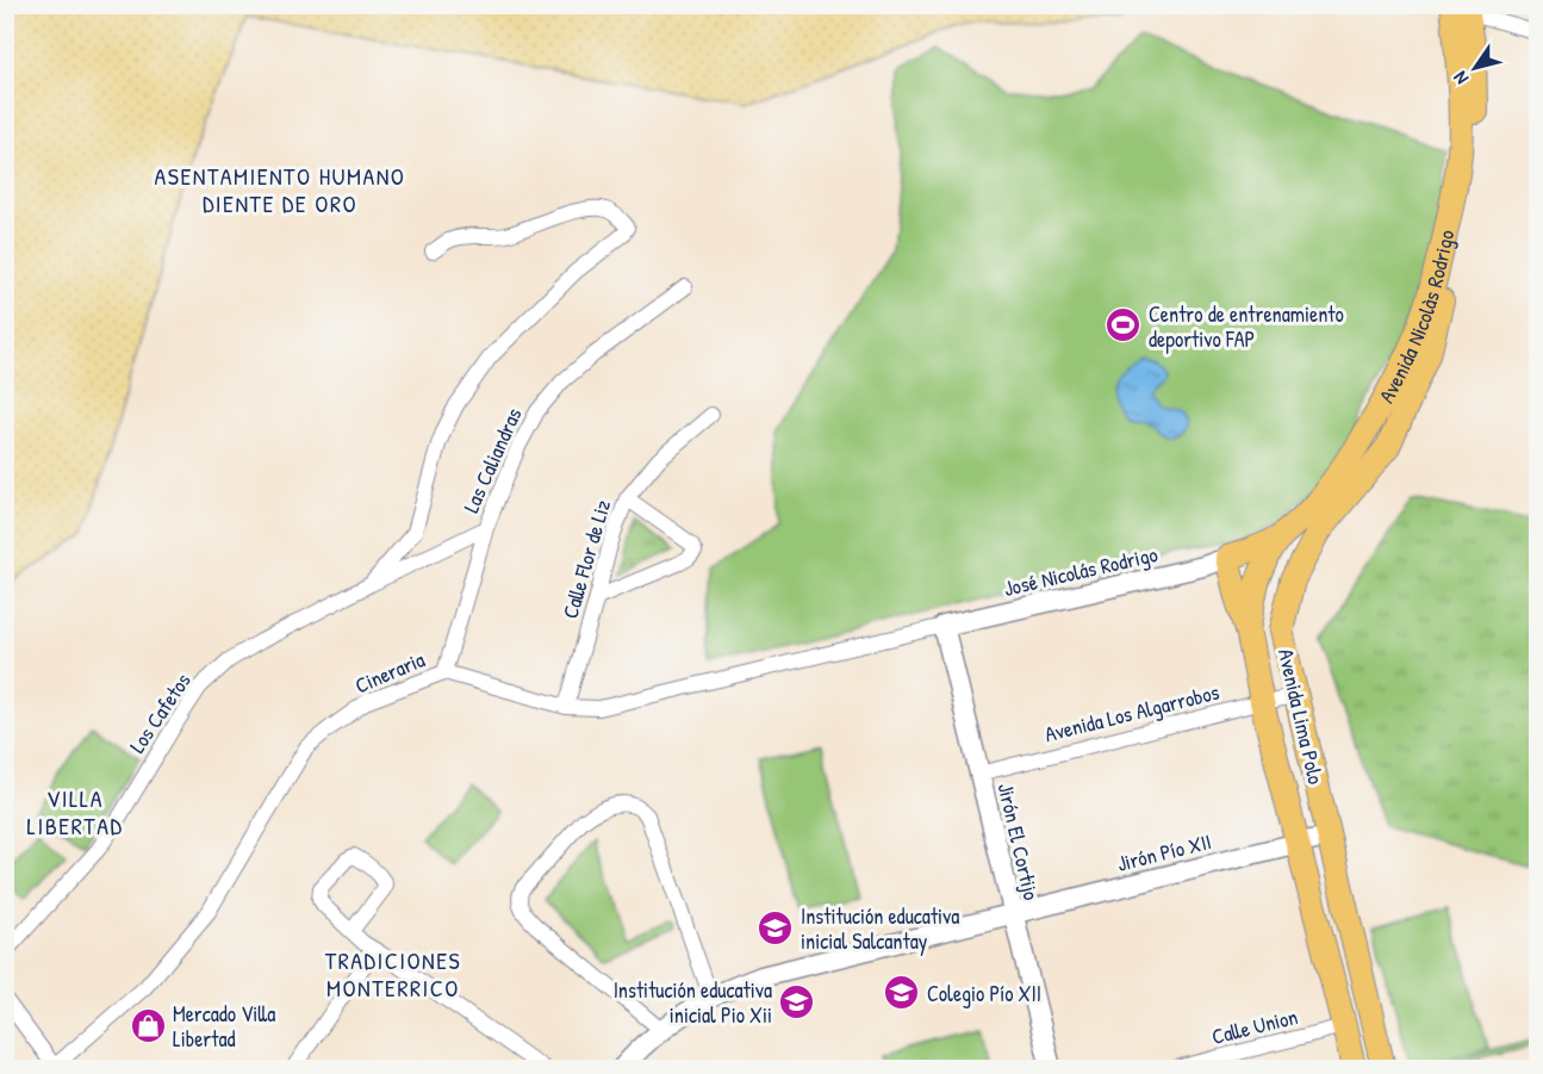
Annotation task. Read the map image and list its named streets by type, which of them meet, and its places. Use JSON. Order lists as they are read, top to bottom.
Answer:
{
  "streets": {
    "main road": ["Avenida Nicolàs Rodrigo", "Avenida Lima Polo"],
    "street": [
      "Las Caliandras",
      "Calle Flor de Liz",
      "José Nicolás Rodrigo",
      "Cineraria",
      "Los Cafetos",
      "Avenida Los Algarrobos",
      "Jirón El Cortijo",
      "Jirón Pío XII",
      "Calle Union"
    ]
  },
  "crossings": [
    ["Avenida Nicolàs Rodrigo", "José Nicolás Rodrigo"],
    ["Avenida Nicolàs Rodrigo", "Avenida Lima Polo"],
    ["Las Caliandras", "Cineraria"],
    ["Las Caliandras", "Los Cafetos"],
    ["Calle Flor de Liz", "Cineraria"],
    ["José Nicolás Rodrigo", "Cineraria"],
    ["José Nicolás Rodrigo", "Avenida Lima Polo"],
    ["José Nicolás Rodrigo", "Jirón El Cortijo"],
    ["Cineraria", "Jirón El Cortijo"],
    ["Avenida Los Algarrobos", "Avenida Lima Polo"],
    ["Avenida Los Algarrobos", "Jirón El Cortijo"],
    ["Avenida Lima Polo", "Jirón Pío XII"],
    ["Avenida Lima Polo", "Calle Union"],
    ["Jirón El Cortijo", "Jirón Pío XII"]
  ],
  "districts": ["ASENTAMIENTO HUMANO DIENTE DE ORO", "VILLA LIBERTAD", "TRADICIONES MONTERRICO"],
  "places": {
    "sports": ["Centro de entrenamiento deportivo FAP"],
    "school or university": ["Institución educativa inicial Salcantay", "Colegio Pío XII", "Institución educativa inicial Pio Xii"],
    "shop": ["Mercado Villa Libertad"]
  },
  "north": "bottom left"
}
